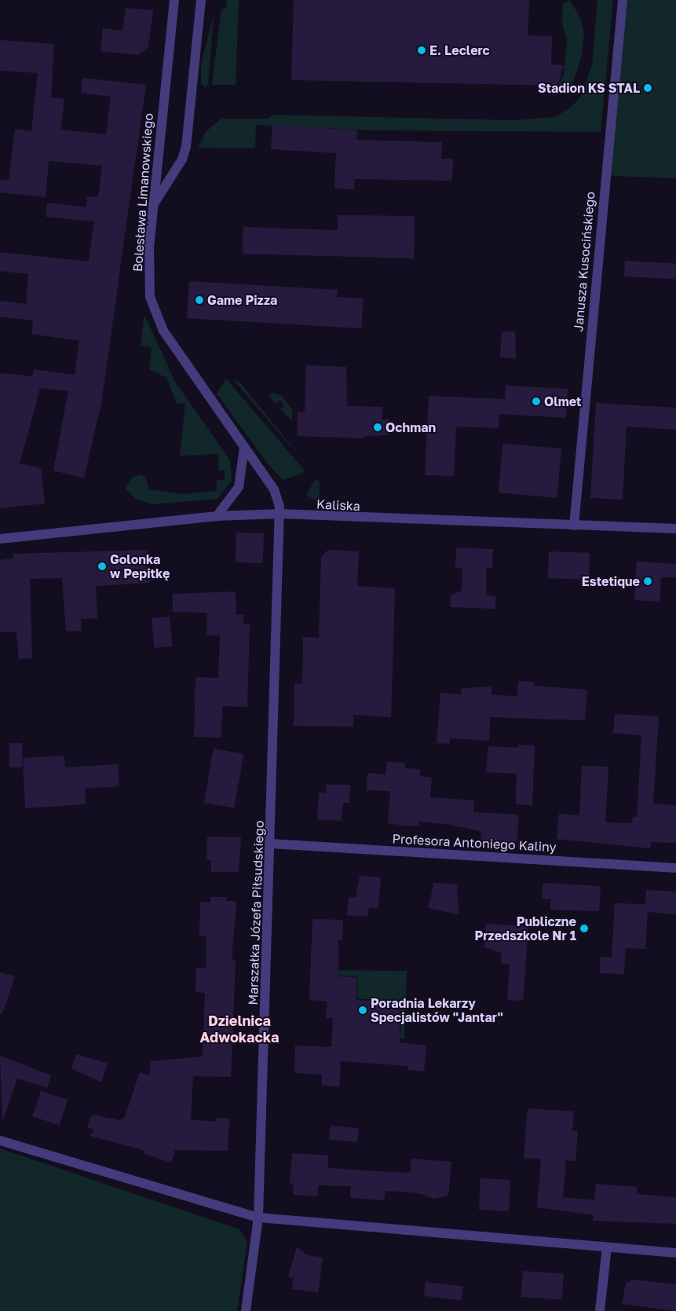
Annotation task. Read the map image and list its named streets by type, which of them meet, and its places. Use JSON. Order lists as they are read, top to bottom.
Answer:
{
  "streets": {
    "street": [
      "Bolesława Limanowskiego",
      "Janusza Kusocińskiego",
      "Kaliska",
      "Profesora Antoniego Kaliny",
      "Marszałka Józefa Piłsudskiego"
    ]
  },
  "crossings": [
    ["Bolesława Limanowskiego", "Kaliska"],
    ["Bolesława Limanowskiego", "Marszałka Józefa Piłsudskiego"],
    ["Janusza Kusocińskiego", "Kaliska"],
    ["Kaliska", "Marszałka Józefa Piłsudskiego"],
    ["Profesora Antoniego Kaliny", "Marszałka Józefa Piłsudskiego"]
  ],
  "districts": ["Dzielnica Adwokacka"],
  "places": [
    "E. Leclerc",
    "Stadion KS STAL",
    "Game Pizza",
    "Olmet",
    "Ochman",
    "Golonka w Pepitkę",
    "Estetique",
    "Publiczne Przedszkole Nr 1",
    "Poradnia Lekarzy Specjalistów \"Jantar\""
  ]
}
